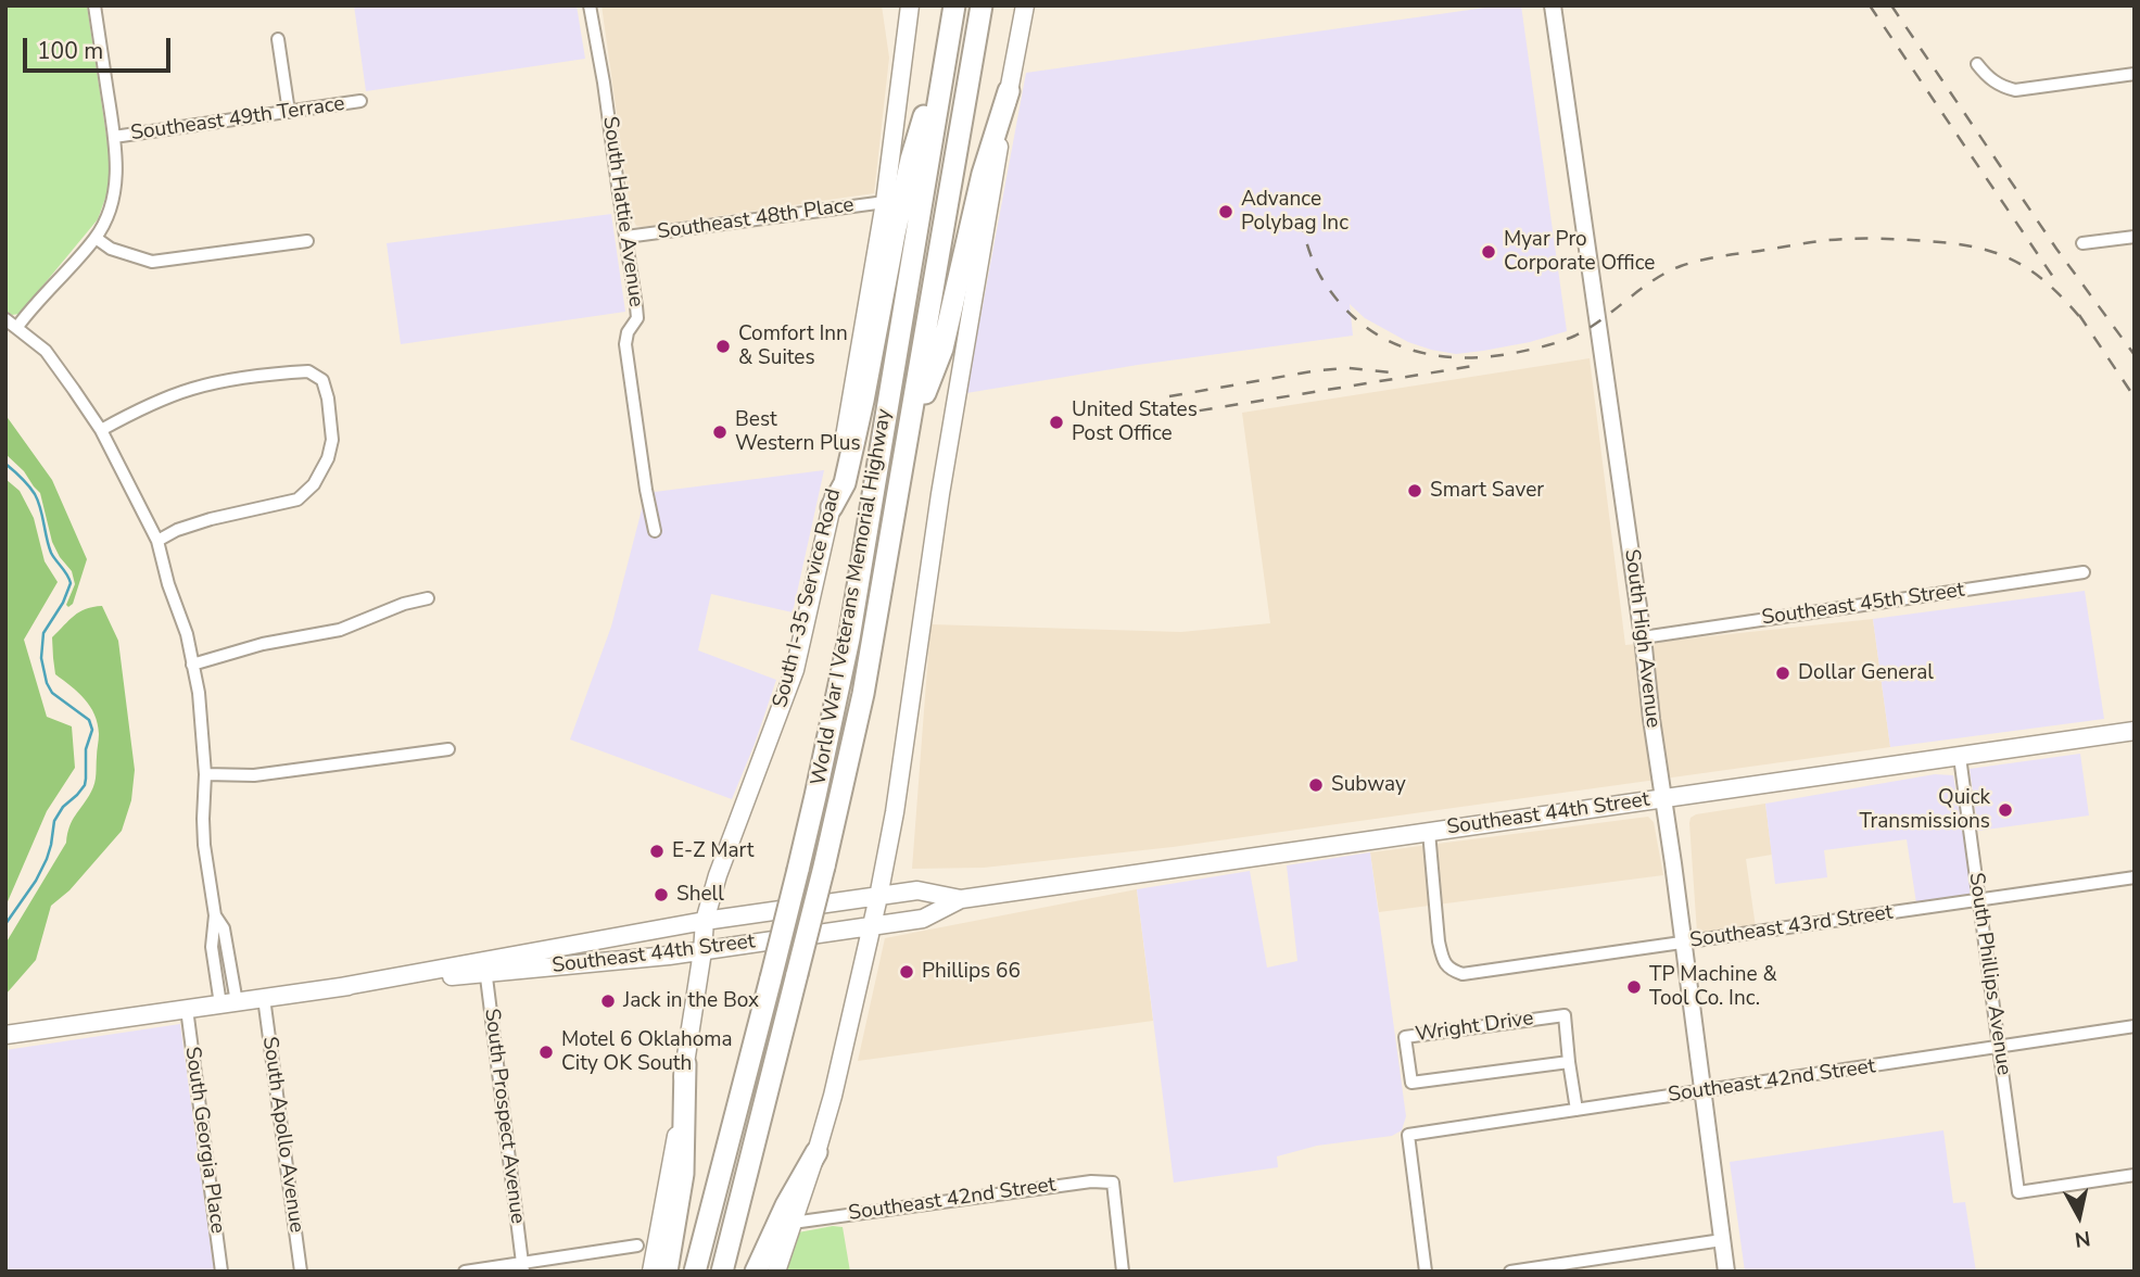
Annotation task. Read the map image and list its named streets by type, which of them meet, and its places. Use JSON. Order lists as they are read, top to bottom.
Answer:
{
  "streets": {
    "highway": ["World War I Veterans Memorial Highway"],
    "main road": ["South I-35 Service Road", "Southeast 44th Street"],
    "street": [
      "Southeast 49th Terrace",
      "South Hattie Avenue",
      "Southeast 48th Place",
      "Southeast 45th Street",
      "South High Avenue",
      "Southeast 43rd Street",
      "South Phillips Avenue",
      "Wright Drive",
      "Southeast 42nd Street",
      "South Prospect Avenue",
      "South Apollo Avenue",
      "South Georgia Place"
    ]
  },
  "crossings": [
    ["South Hattie Avenue", "Southeast 48th Place"],
    ["Southeast 48th Place", "South I-35 Service Road"],
    ["South I-35 Service Road", "Southeast 44th Street"],
    ["Southeast 45th Street", "South High Avenue"],
    ["South High Avenue", "Southeast 44th Street"],
    ["South High Avenue", "Southeast 43rd Street"],
    ["South High Avenue", "Southeast 42nd Street"],
    ["Southeast 44th Street", "Southeast 43rd Street"],
    ["Southeast 44th Street", "South Phillips Avenue"],
    ["Southeast 44th Street", "South Prospect Avenue"],
    ["Southeast 44th Street", "South Apollo Avenue"],
    ["Southeast 44th Street", "South Georgia Place"],
    ["Southeast 43rd Street", "South Phillips Avenue"],
    ["South Phillips Avenue", "Southeast 42nd Street"],
    ["Wright Drive", "Southeast 42nd Street"]
  ],
  "places": [
    "Advance Polybag Inc",
    "Myar Pro Corporate Office",
    "Comfort Inn & Suites",
    "United States Post Office",
    "Best Western Plus",
    "Smart Saver",
    "Dollar General",
    "Subway",
    "Quick Transmissions",
    "E-Z Mart",
    "Shell",
    "Phillips 66",
    "TP Machine & Tool Co. Inc.",
    "Jack in the Box",
    "Motel 6 Oklahoma City OK South"
  ],
  "scale_bar": "100 m",
  "north": "bottom"
}
